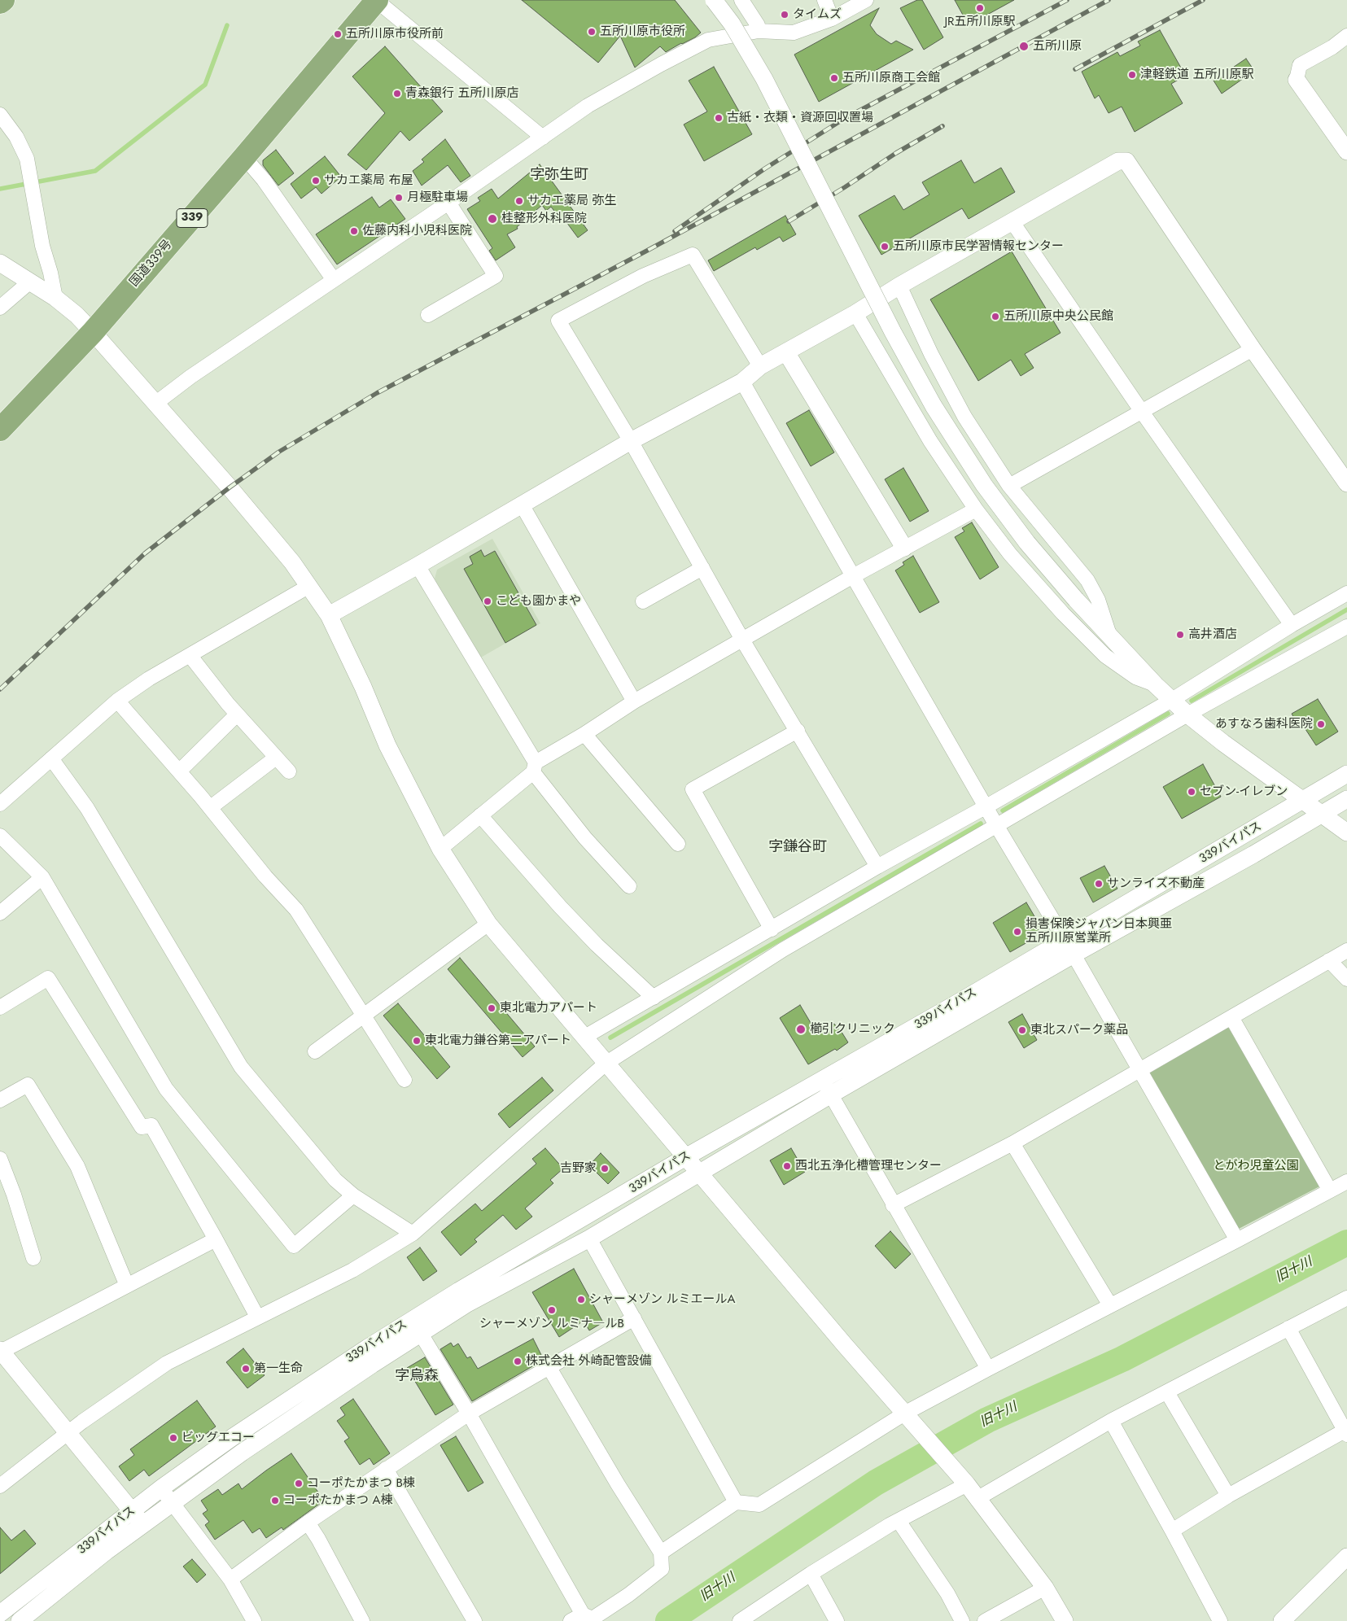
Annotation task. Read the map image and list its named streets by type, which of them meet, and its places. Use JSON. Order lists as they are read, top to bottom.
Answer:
{
  "streets": {
    "highway": ["339", "国道339号"],
    "street": ["339バイパス"]
  },
  "districts": ["字弥生町", "字鎌谷町", "字烏森"],
  "water": ["旧十川"],
  "parks": ["とがわ児童公園"],
  "places": [
    "JR五所川原駅",
    "タイムズ",
    "五所川原市役所",
    "五所川原市役所前",
    "五所川原",
    "津軽鉄道 五所川原駅",
    "五所川原商工会館",
    "青森銀行 五所川原店",
    "古紙・衣類・資源回収置場",
    "サカエ薬局 布屋",
    "月極駐車場",
    "サカエ薬局 弥生",
    "桂整形外科医院",
    "佐藤内科小児科医院",
    "五所川原市民学習情報センター",
    "五所川原中央公民館",
    "こども園かまや",
    "高井酒店",
    "あすなろ歯科医院",
    "セブン-イレブン",
    "サンライズ不動産",
    "損害保険ジャパン日本興亜 五所川原営業所",
    "東北電力アパート",
    "櫛引クリニック",
    "東北スパーク薬品",
    "東北電力鎌谷第二アパート",
    "西北五浄化槽管理センター",
    "吉野家",
    "シャーメゾン ルミエールA",
    "シャーメゾン ルミナ―ルB",
    "株式会社 外崎配管設備",
    "第一生命",
    "ビッグエコー",
    "コーポたかまつ B棟",
    "コーポたかまつ A棟"
  ]
}
